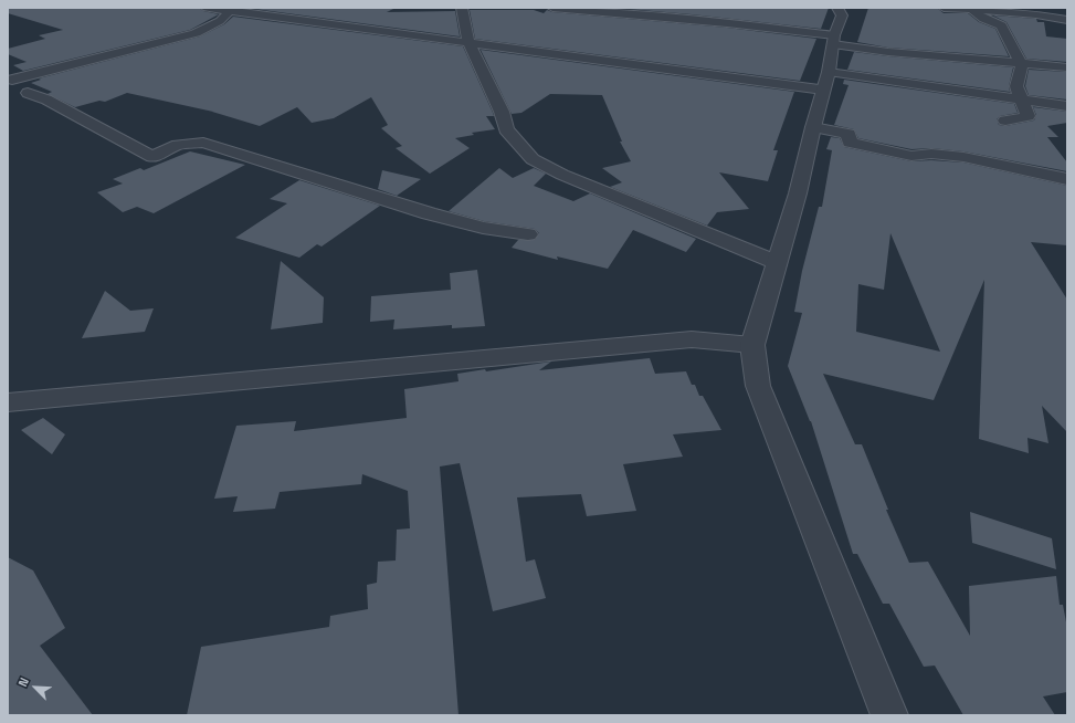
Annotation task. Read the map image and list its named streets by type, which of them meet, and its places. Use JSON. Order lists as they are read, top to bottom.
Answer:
{
  "north": "top left"
}
